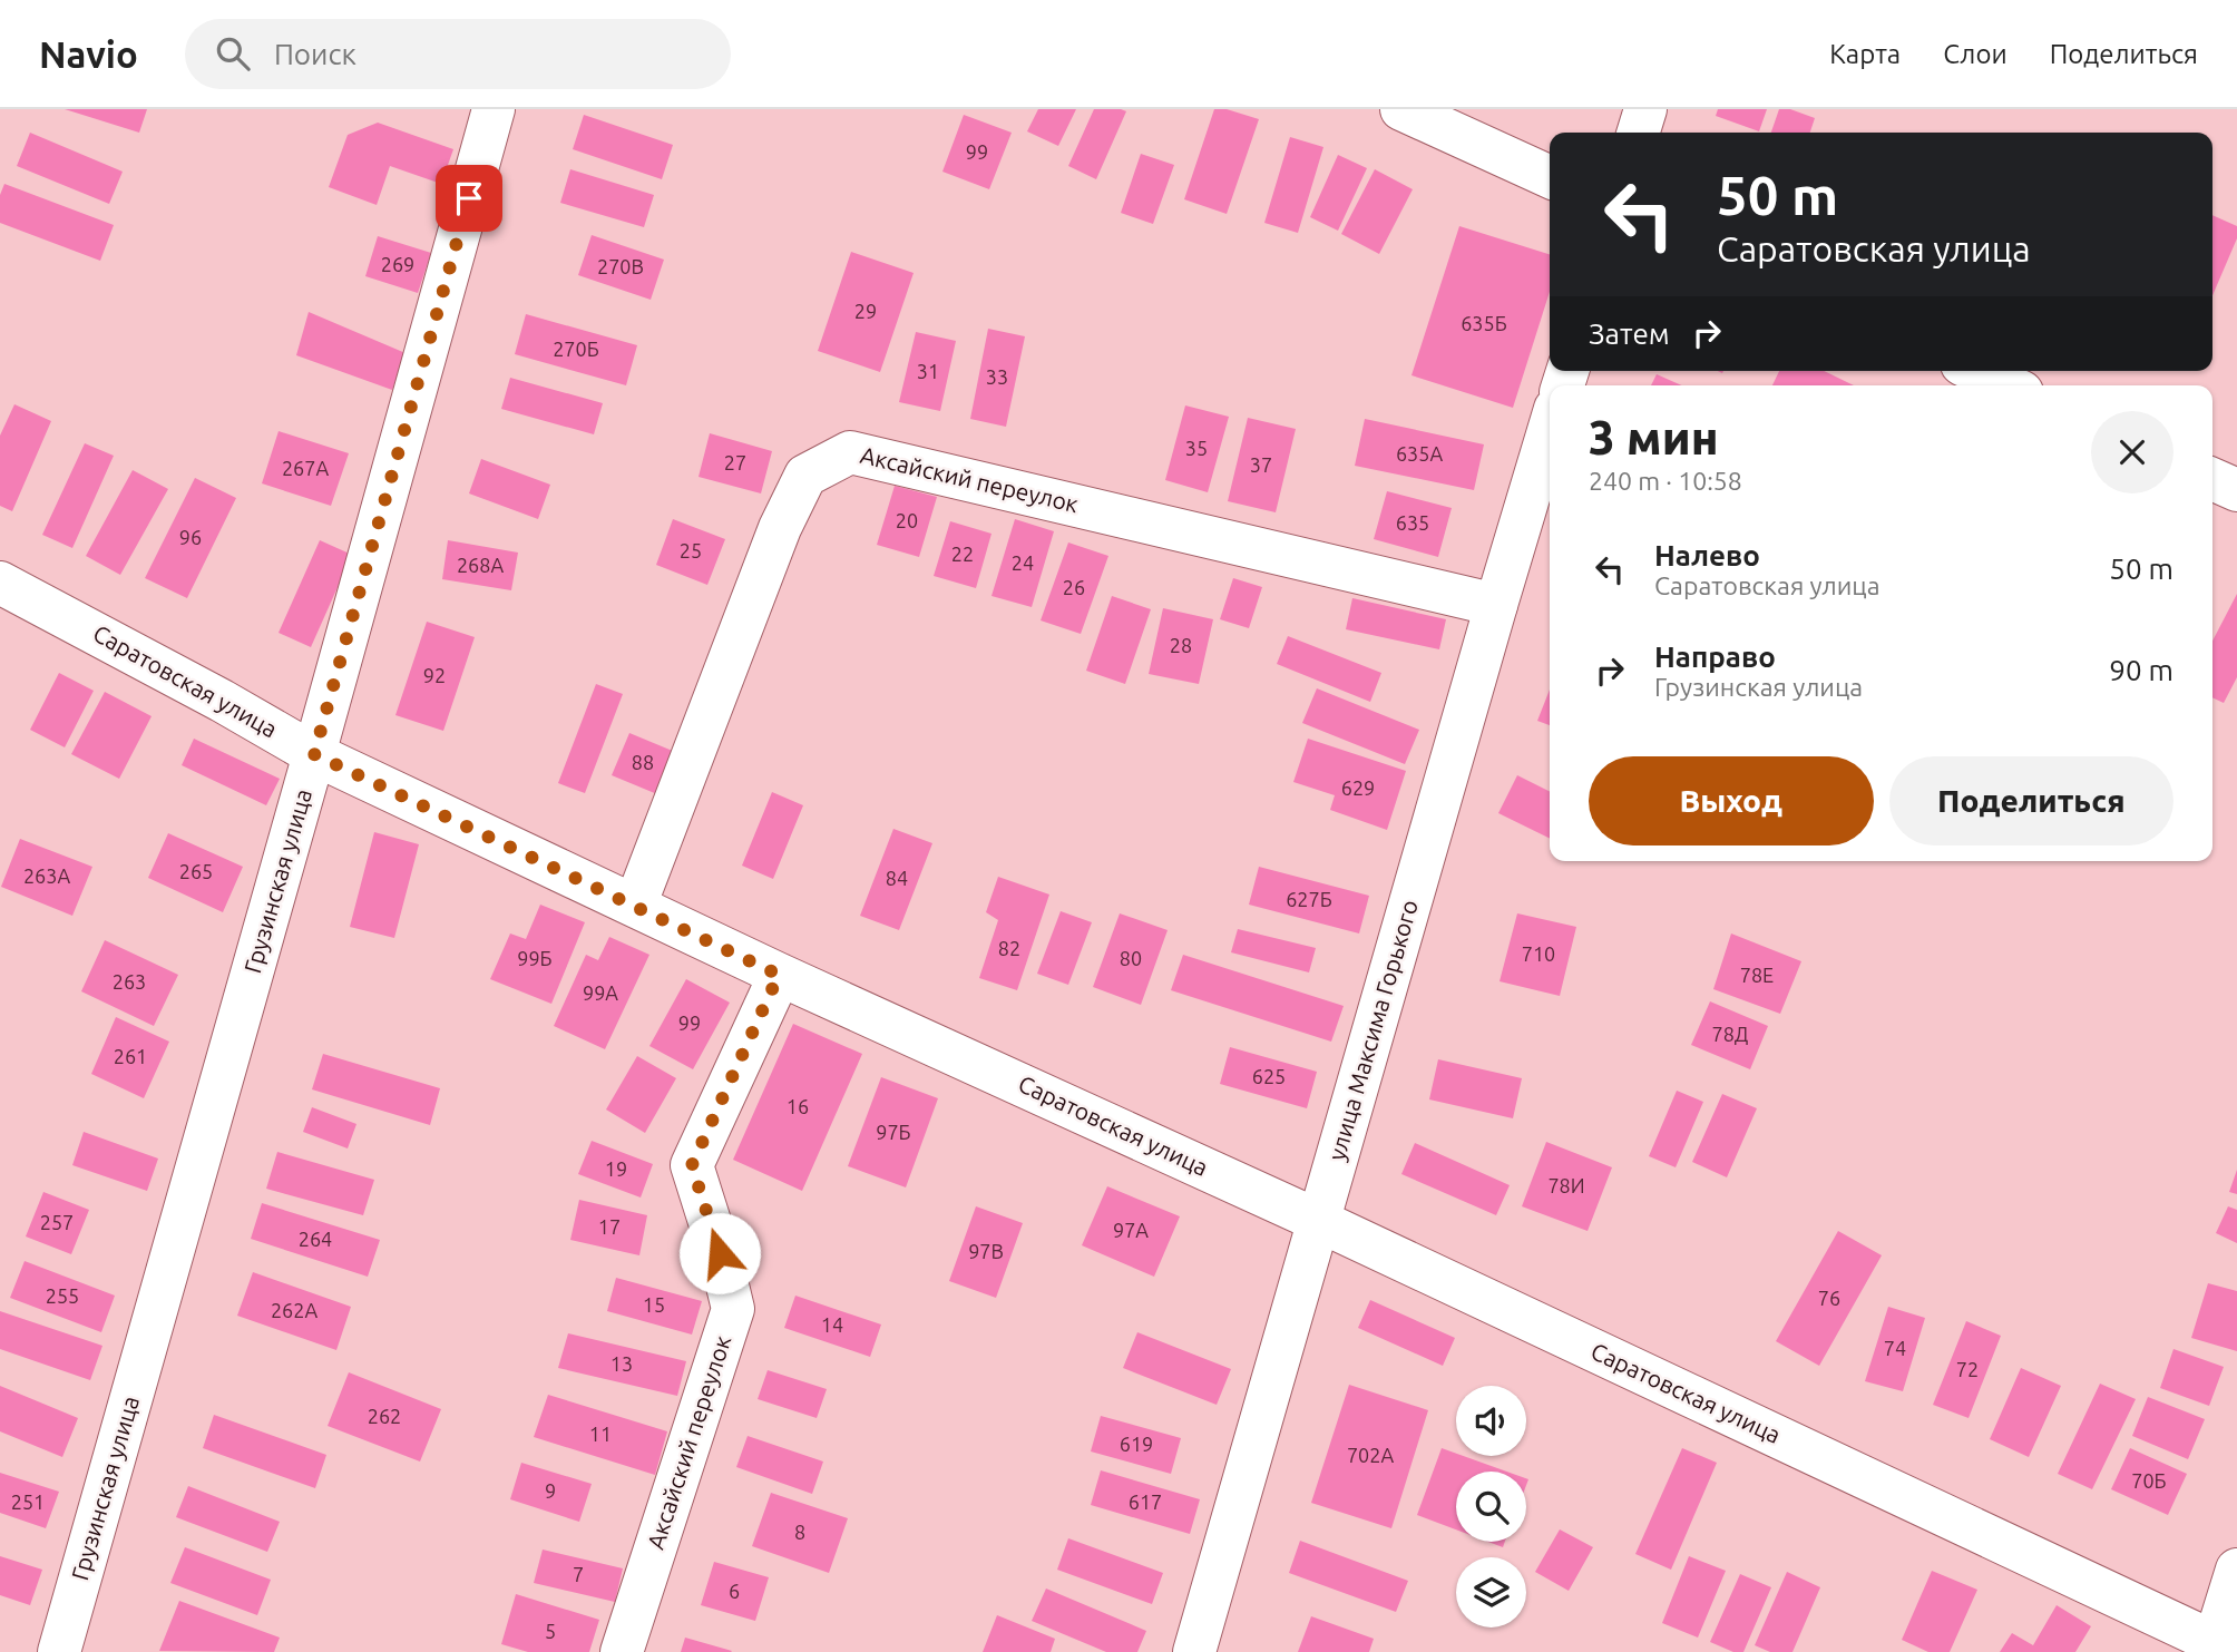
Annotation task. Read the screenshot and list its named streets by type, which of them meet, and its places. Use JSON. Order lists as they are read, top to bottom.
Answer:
{
  "streets": {
    "street": [
      "Аксайский переулок",
      "Саратовская улица",
      "Грузинская улица",
      "улица Максима Горького"
    ]
  },
  "crossings": [
    ["Аксайский переулок", "Саратовская улица"],
    ["Аксайский переулок", "улица Максима Горького"],
    ["Саратовская улица", "Грузинская улица"],
    ["Саратовская улица", "улица Максима Горького"]
  ],
  "house_numbers": [
    "99",
    "269",
    "270В",
    "29",
    "635Б",
    "270Б",
    "31",
    "33",
    "35",
    "635А",
    "27",
    "37",
    "267А",
    "20",
    "635",
    "96",
    "25",
    "22",
    "24",
    "268А",
    "26",
    "28",
    "92",
    "88",
    "629",
    "265",
    "263А",
    "84",
    "627Б",
    "82",
    "710",
    "99Б",
    "80",
    "78Е",
    "263",
    "99А",
    "99",
    "78Д",
    "261",
    "625",
    "16",
    "97Б",
    "19",
    "78И",
    "257",
    "17",
    "97А",
    "264",
    "97В",
    "255",
    "76",
    "15",
    "262А",
    "14",
    "74",
    "13",
    "72",
    "262",
    "11",
    "619",
    "702А",
    "70Б",
    "9",
    "251",
    "617",
    "8",
    "7",
    "6",
    "5"
  ],
  "page": {
    "header": "Navio",
    "search": "Поиск",
    "nav": ["Карта", "Слои", "Поделиться"],
    "turn": ["50 m", "Саратовская улица"],
    "then": "Затем",
    "heading": ["3 мин", "240 m · 10:58"],
    "list": [
      {
        "name": "Налево",
        "note": "Саратовская улица",
        "value": "50 m"
      },
      {
        "name": "Направо",
        "note": "Грузинская улица",
        "value": "90 m"
      }
    ],
    "buttons": ["Выход", "Поделиться"]
  }
}
